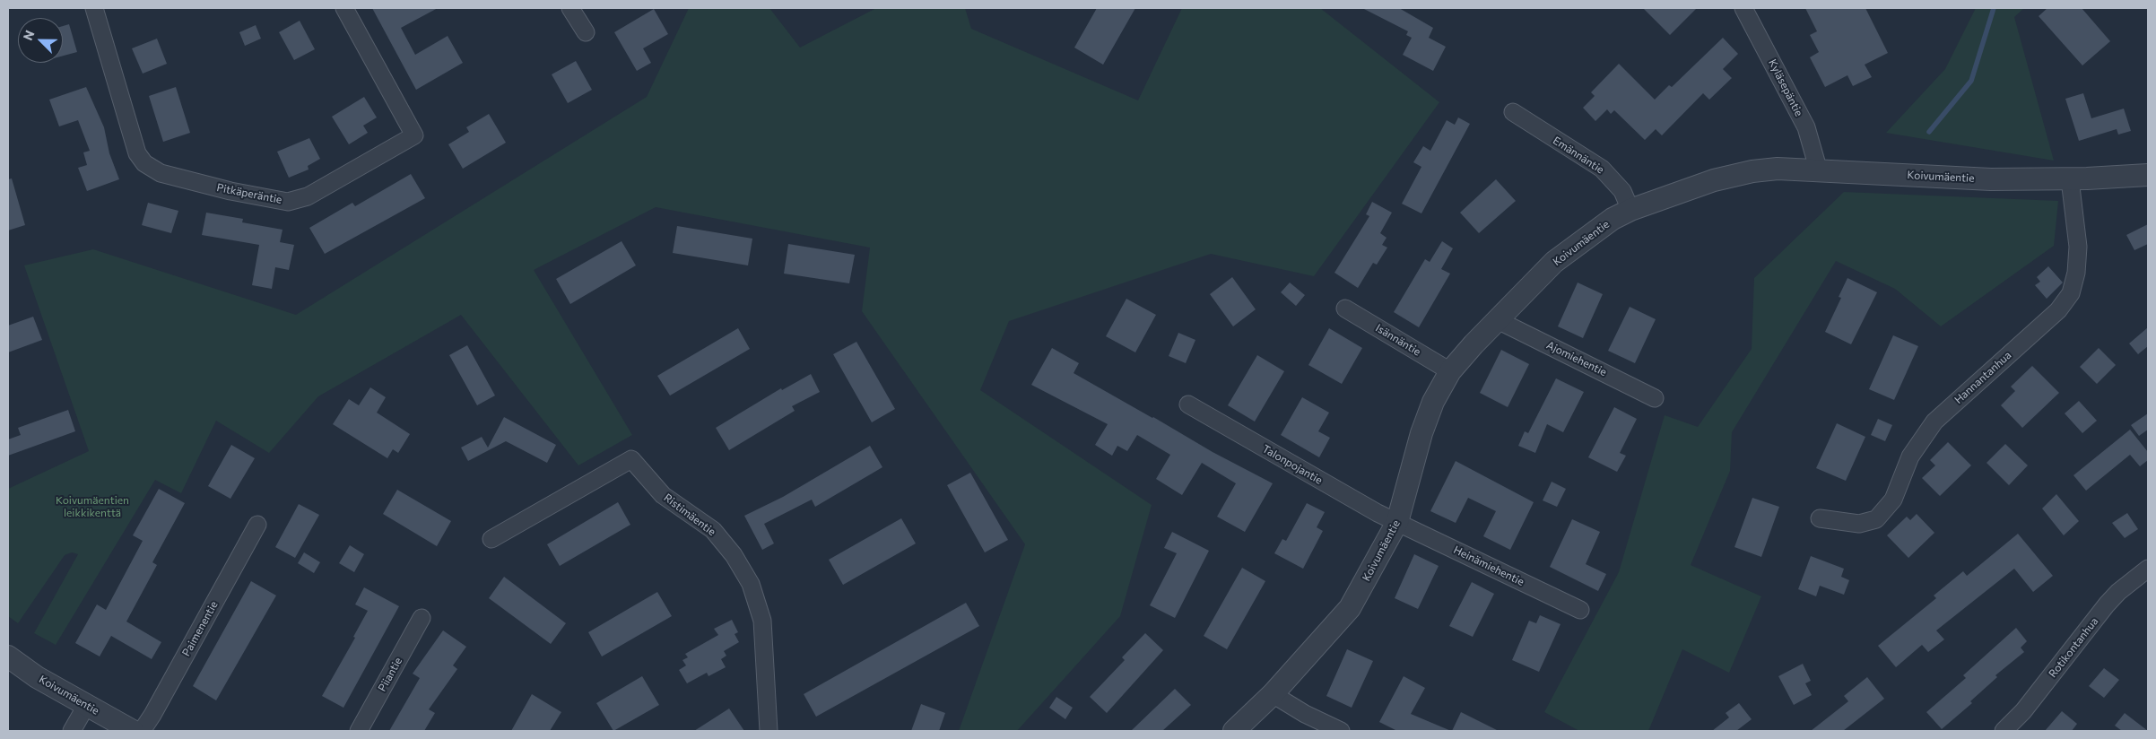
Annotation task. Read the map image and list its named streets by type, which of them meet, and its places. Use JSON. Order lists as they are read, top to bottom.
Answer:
{
  "streets": {
    "street": [
      "Kyläsepäntie",
      "Emännäntie",
      "Koivumäentie",
      "Pitkäperäntie",
      "Isännäntie",
      "Ajomiehentie",
      "Hannantanhua",
      "Talonpojantie",
      "Ristimäentie",
      "Heinämiehentie",
      "Paimenentie",
      "Rotikontanhua",
      "Piiantie"
    ]
  },
  "crossings": [
    ["Kyläsepäntie", "Koivumäentie"],
    ["Emännäntie", "Koivumäentie"],
    ["Koivumäentie", "Isännäntie"],
    ["Koivumäentie", "Ajomiehentie"],
    ["Koivumäentie", "Hannantanhua"],
    ["Koivumäentie", "Talonpojantie"],
    ["Koivumäentie", "Heinämiehentie"],
    ["Talonpojantie", "Heinämiehentie"]
  ],
  "parks": ["Koivumäentien leikkikenttä"],
  "north": "top left"
}
